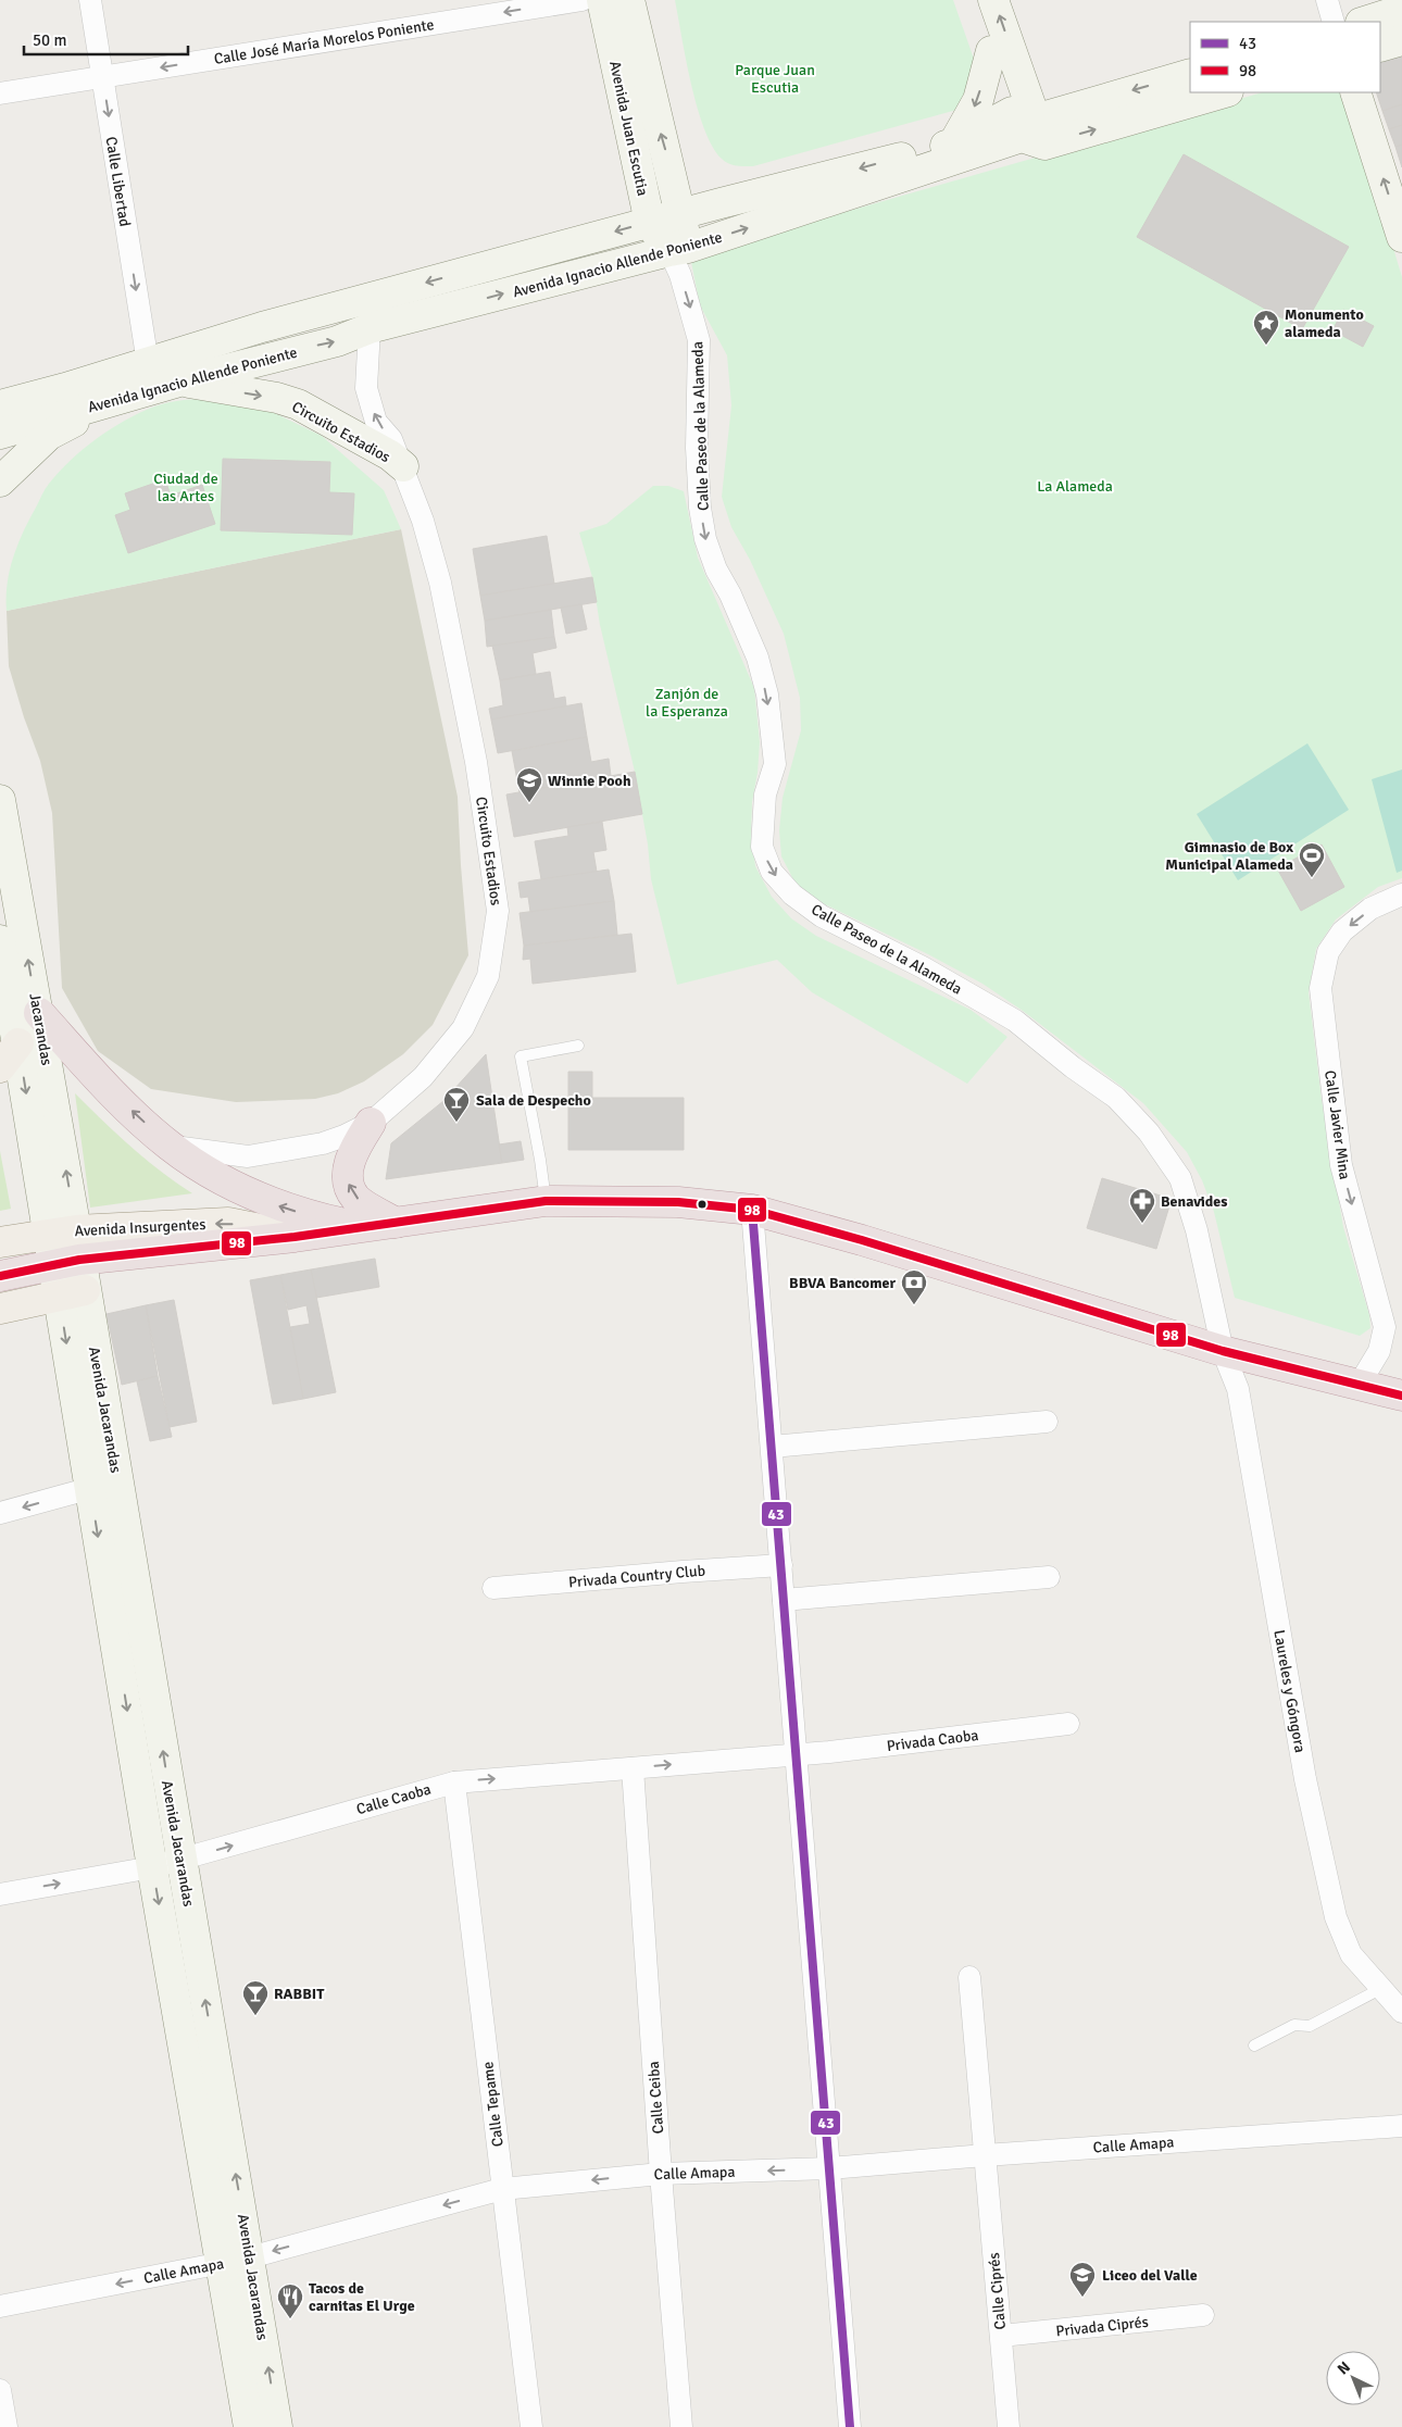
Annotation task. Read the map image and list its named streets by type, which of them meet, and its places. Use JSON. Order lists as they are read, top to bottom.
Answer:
{
  "streets": {
    "highway": ["Avenida Insurgentes"],
    "main road": [
      "Avenida Juan Escutia",
      "Avenida Ignacio Allende Poniente",
      "Circuito Estadios",
      "Jacarandas",
      "Avenida Jacarandas"
    ],
    "street": [
      "Calle José María Morelos Poniente",
      "Calle Libertad",
      "Calle Paseo de la Alameda",
      "Calle Javier Mina",
      "Privada Country Club",
      "Laureles y Góngora",
      "Privada Caoba",
      "Calle Caoba",
      "Calle Ceiba",
      "Calle Tepame",
      "Calle Amapa",
      "Calle Ciprés",
      "Privada Ciprés"
    ]
  },
  "crossings": [
    ["Calle José María Morelos Poniente", "Calle Libertad"],
    ["Avenida Juan Escutia", "Avenida Ignacio Allende Poniente"],
    ["Avenida Juan Escutia", "Calle Paseo de la Alameda"],
    ["Calle Libertad", "Avenida Ignacio Allende Poniente"],
    ["Avenida Ignacio Allende Poniente", "Calle Paseo de la Alameda"],
    ["Avenida Ignacio Allende Poniente", "Circuito Estadios"],
    ["Calle Paseo de la Alameda", "Avenida Insurgentes"],
    ["Calle Paseo de la Alameda", "Laureles y Góngora"],
    ["Jacarandas", "Avenida Insurgentes"],
    ["Jacarandas", "Avenida Jacarandas"],
    ["Calle Javier Mina", "Avenida Insurgentes"],
    ["Avenida Insurgentes", "Avenida Jacarandas"],
    ["Avenida Insurgentes", "Laureles y Góngora"],
    ["Avenida Jacarandas", "Calle Caoba"],
    ["Avenida Jacarandas", "Calle Amapa"],
    ["Privada Caoba", "Calle Caoba"],
    ["Calle Caoba", "Calle Ceiba"],
    ["Calle Caoba", "Calle Tepame"],
    ["Calle Ceiba", "Calle Amapa"],
    ["Calle Tepame", "Calle Amapa"],
    ["Calle Amapa", "Calle Ciprés"],
    ["Calle Ciprés", "Privada Ciprés"]
  ],
  "one_way": [
    "Calle José María Morelos Poniente",
    "Calle Libertad",
    "Calle Paseo de la Alameda",
    "Calle Javier Mina",
    "Calle Caoba",
    "Calle Amapa"
  ],
  "parks": [
    "Parque Juan Escutia",
    "Ciudad de las Artes",
    "La Alameda",
    "Zanjón de la Esperanza"
  ],
  "places": {
    "place": ["Monumento alameda"],
    "school or university": ["Winnie Pooh", "Liceo del Valle"],
    "sports": ["Gimnasio de Box Municipal Alameda"],
    "bar": ["Sala de Despecho", "RABBIT"],
    "pharmacy": ["Benavides"],
    "bank": ["BBVA Bancomer"],
    "restaurant": ["Tacos de carnitas El Urge"]
  },
  "lines": ["transit line 98", "transit line 43"],
  "legend": ["43", "98"],
  "scale_bar": "50 m",
  "north": "top left"
}
